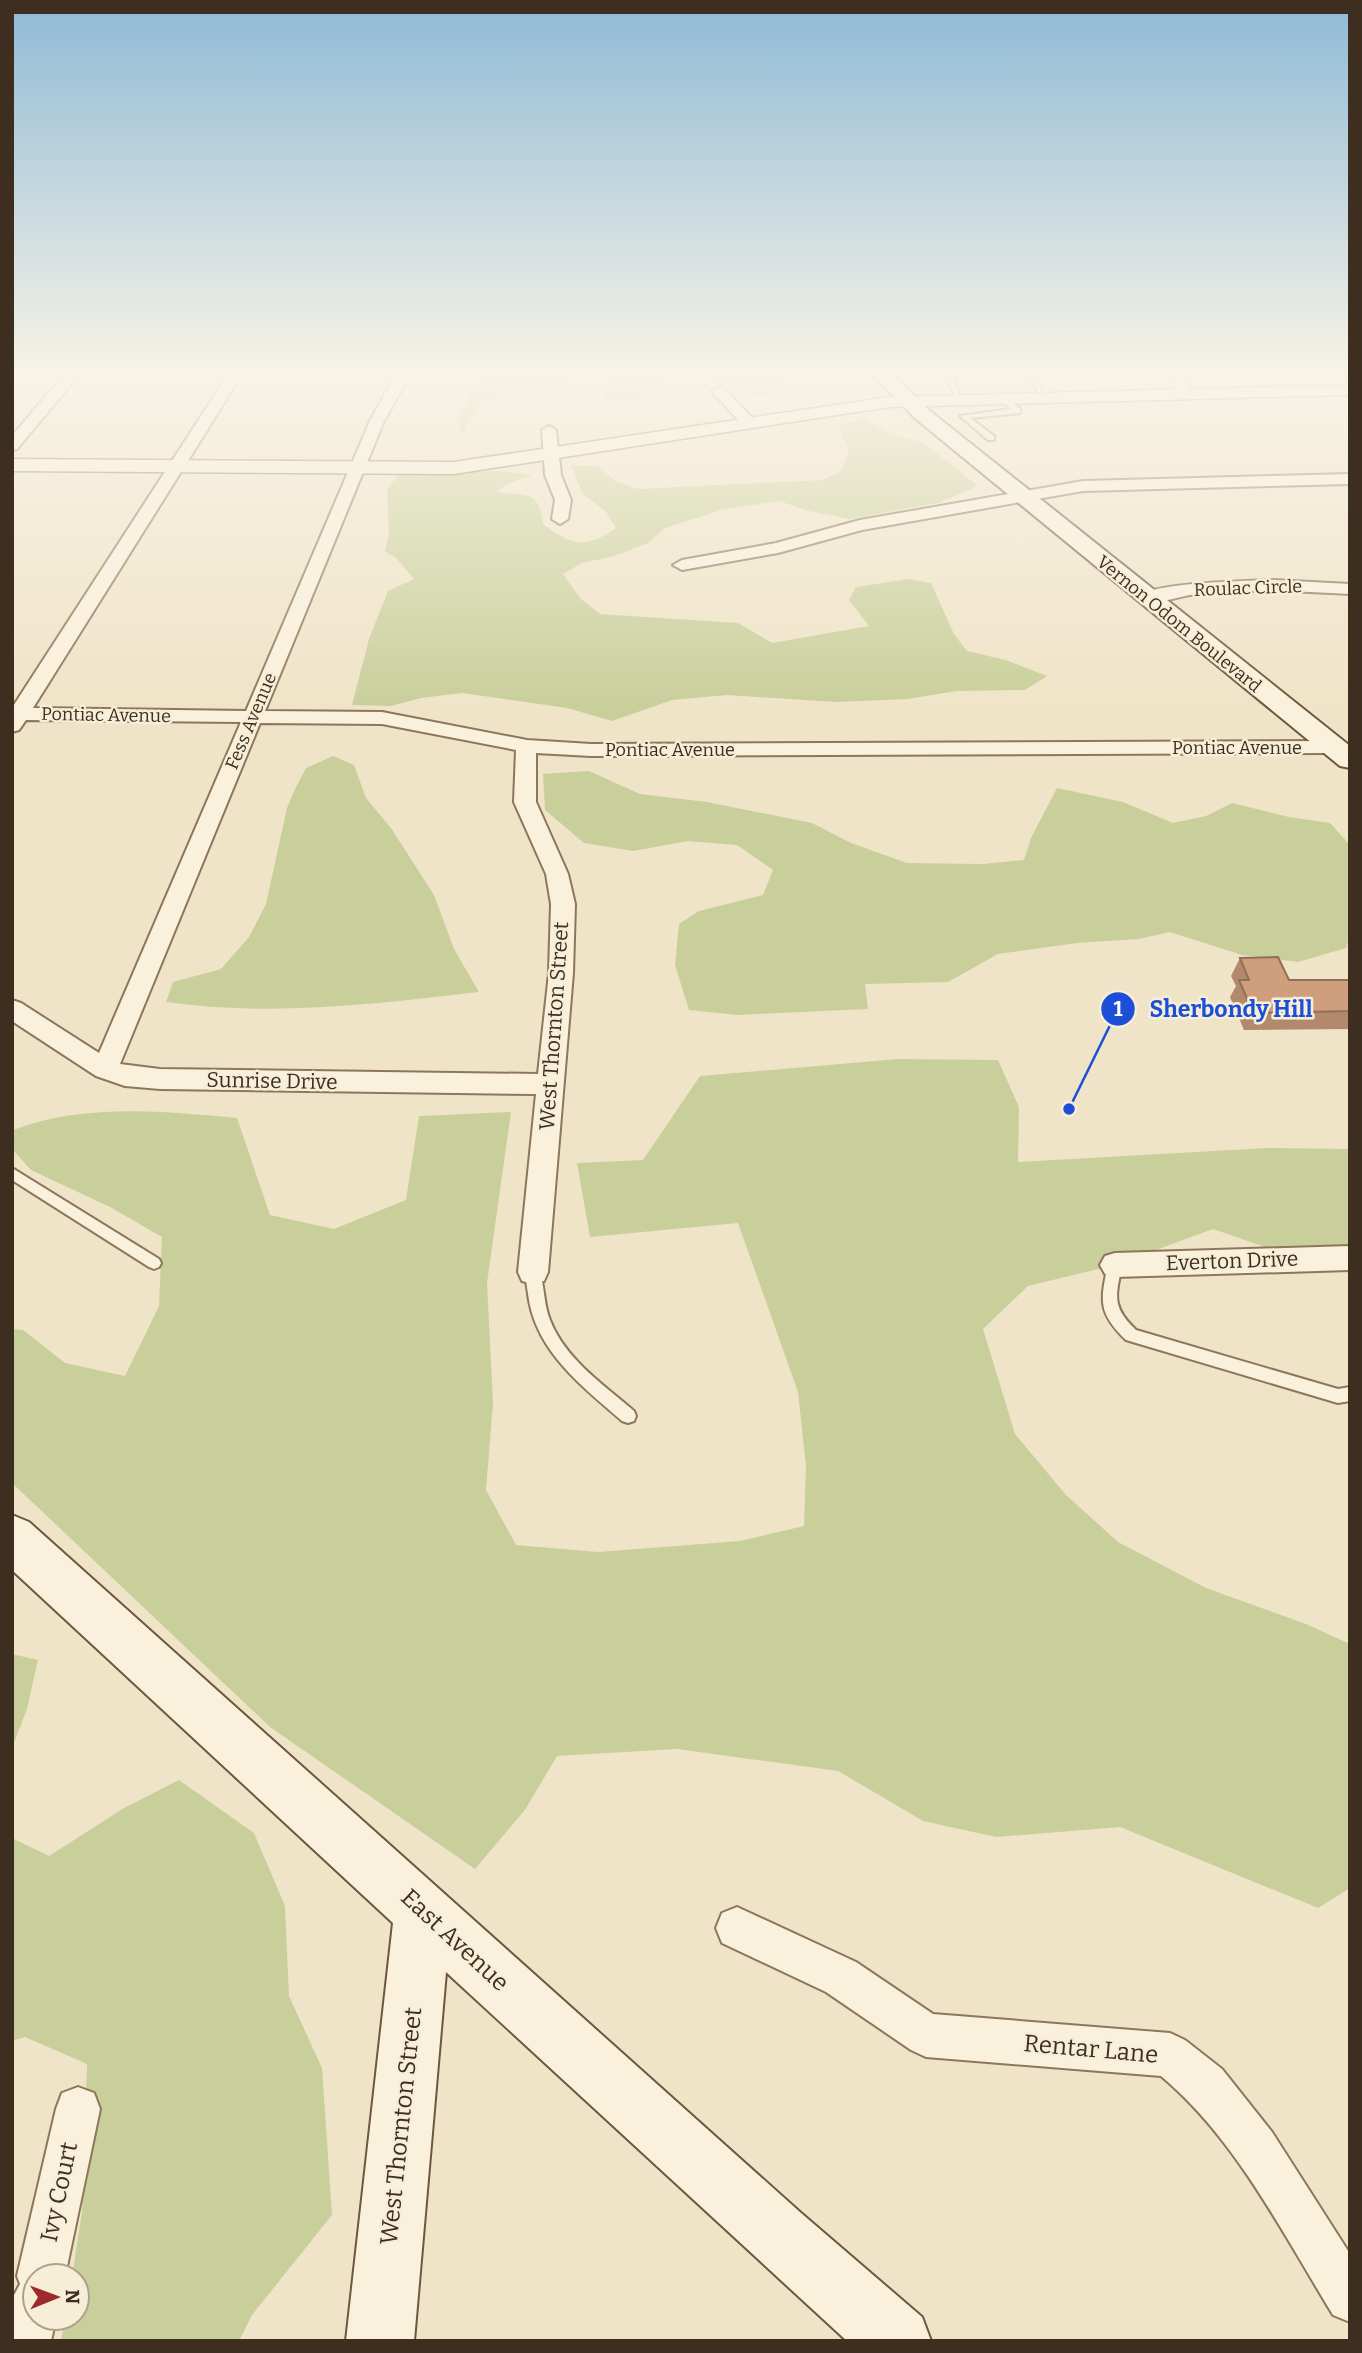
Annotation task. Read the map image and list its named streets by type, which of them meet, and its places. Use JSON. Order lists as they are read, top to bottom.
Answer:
{
  "streets": {
    "main road": ["Vernon Odom Boulevard", "West Thornton Street", "East Avenue"],
    "street": [
      "Roulac Circle",
      "Pontiac Avenue",
      "Fess Avenue",
      "Sunrise Drive",
      "Everton Drive",
      "Rentar Lane",
      "Ivy Court"
    ]
  },
  "crossings": [
    ["Roulac Circle", "Vernon Odom Boulevard"],
    ["Vernon Odom Boulevard", "Pontiac Avenue"],
    ["Pontiac Avenue", "Fess Avenue"],
    ["Pontiac Avenue", "West Thornton Street"],
    ["Fess Avenue", "Sunrise Drive"],
    ["West Thornton Street", "Sunrise Drive"],
    ["West Thornton Street", "East Avenue"]
  ],
  "places": ["Sherbondy Hill"],
  "north": "right"
}
